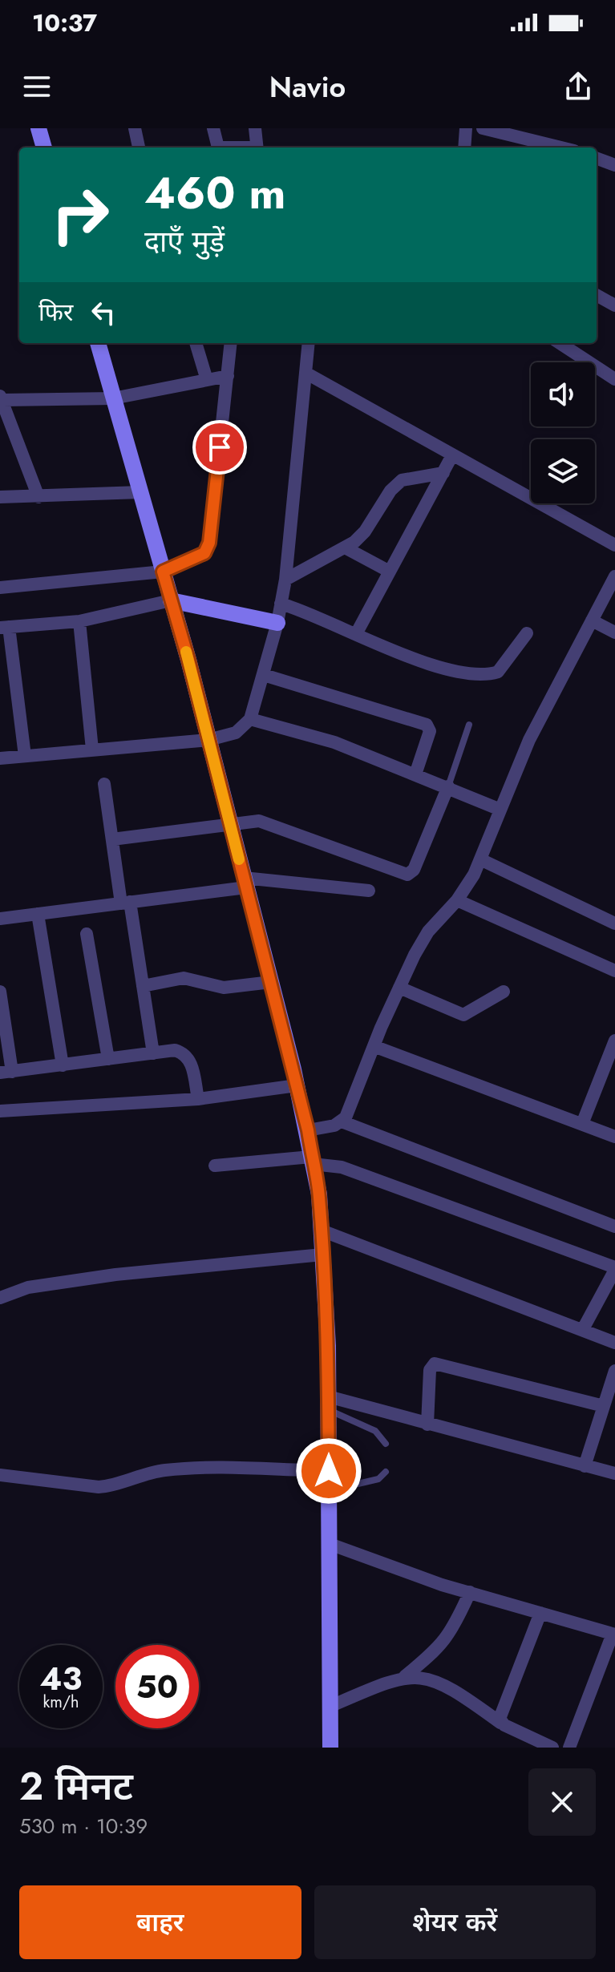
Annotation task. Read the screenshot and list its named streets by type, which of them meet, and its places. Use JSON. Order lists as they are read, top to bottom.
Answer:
{
  "page": {
    "status": "10:37",
    "header": "Navio",
    "turn": ["460 m", "दाएँ मुड़ें"],
    "then": "फिर",
    "speed": "43 km/h",
    "limit": "50",
    "heading": ["2 मिनट", "530 m · 10:39"],
    "buttons": ["बाहर", "शेयर करें"]
  }
}
